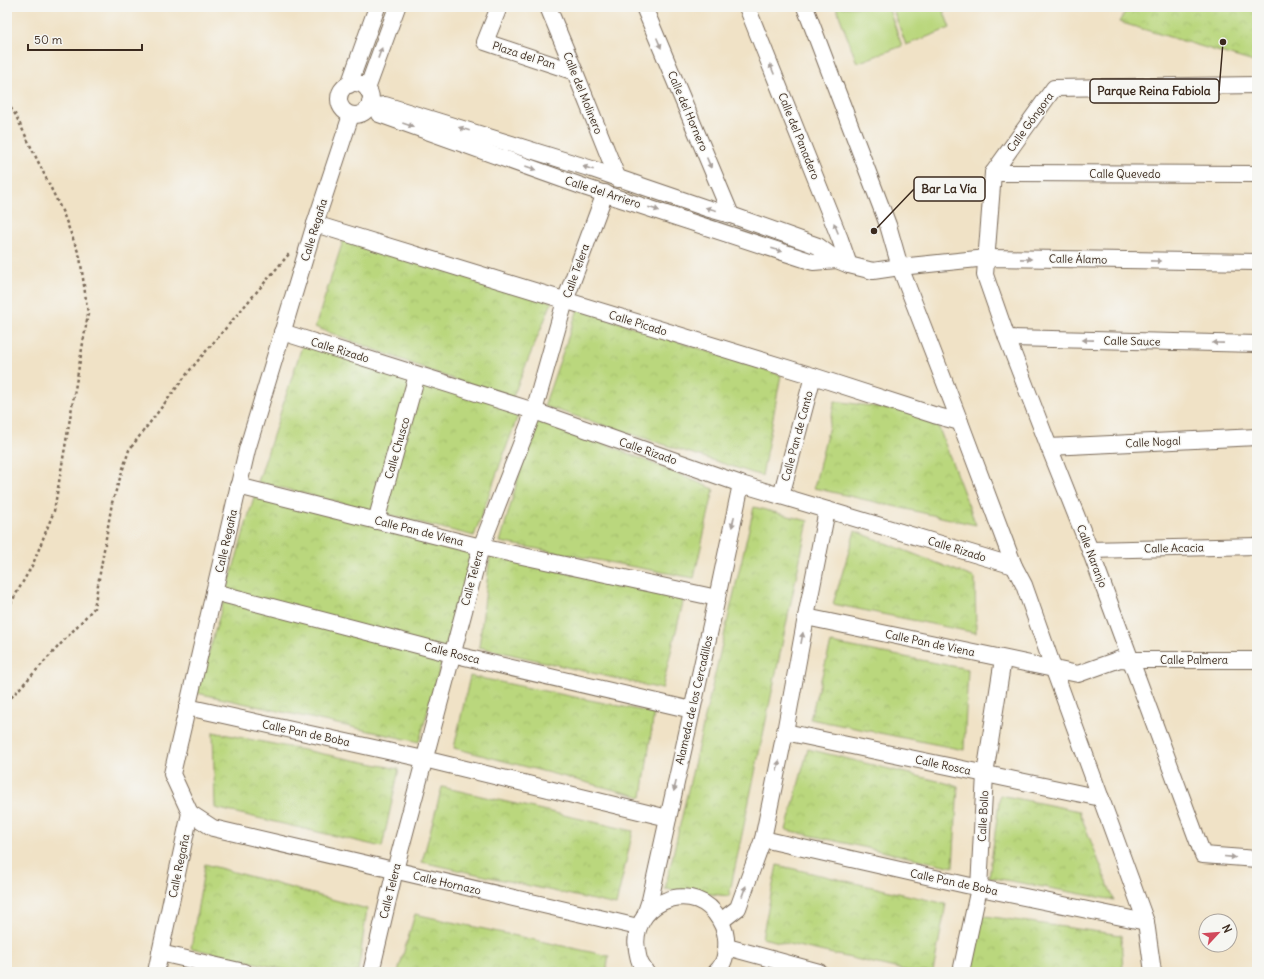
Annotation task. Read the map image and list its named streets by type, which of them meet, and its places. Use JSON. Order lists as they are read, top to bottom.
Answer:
{
  "streets": {
    "street": [
      "Plaza del Pan",
      "Calle del Molinero",
      "Calle del Hornero",
      "Calle Góngora",
      "Calle del Panadero",
      "Calle Quevedo",
      "Calle del Arriero",
      "Calle Regaña",
      "Calle Álamo",
      "Calle Telera",
      "Calle Picado",
      "Calle Sauce",
      "Calle Rizado",
      "Calle Pan de Canto",
      "Calle Nogal",
      "Calle Chusco",
      "Calle Pan de Viena",
      "Calle Acacia",
      "Calle Naranjo",
      "Calle Rosca",
      "Calle Palmera",
      "Alameda de los Cercadillos",
      "Calle Pan de Boba",
      "Calle Bollo",
      "Calle Hornazo"
    ]
  },
  "crossings": [
    ["Plaza del Pan", "Calle del Molinero"],
    ["Calle del Molinero", "Calle del Arriero"],
    ["Calle del Hornero", "Calle del Arriero"],
    ["Calle Góngora", "Calle Quevedo"],
    ["Calle del Panadero", "Calle del Arriero"],
    ["Calle del Arriero", "Calle Regaña"],
    ["Calle del Arriero", "Calle Álamo"],
    ["Calle del Arriero", "Calle Telera"],
    ["Calle Regaña", "Calle Picado"],
    ["Calle Regaña", "Calle Rizado"],
    ["Calle Regaña", "Calle Pan de Viena"],
    ["Calle Regaña", "Calle Rosca"],
    ["Calle Regaña", "Calle Pan de Boba"],
    ["Calle Regaña", "Calle Hornazo"],
    ["Calle Álamo", "Calle Naranjo"],
    ["Calle Telera", "Calle Picado"],
    ["Calle Telera", "Calle Rizado"],
    ["Calle Telera", "Calle Pan de Viena"],
    ["Calle Telera", "Calle Rosca"],
    ["Calle Telera", "Calle Pan de Boba"],
    ["Calle Telera", "Calle Hornazo"],
    ["Calle Picado", "Calle Pan de Canto"],
    ["Calle Sauce", "Calle Naranjo"],
    ["Calle Rizado", "Calle Pan de Canto"],
    ["Calle Rizado", "Calle Chusco"],
    ["Calle Rizado", "Alameda de los Cercadillos"],
    ["Calle Nogal", "Calle Naranjo"],
    ["Calle Chusco", "Calle Pan de Viena"],
    ["Calle Pan de Viena", "Calle Palmera"],
    ["Calle Pan de Viena", "Alameda de los Cercadillos"],
    ["Calle Pan de Viena", "Calle Bollo"],
    ["Calle Acacia", "Calle Naranjo"],
    ["Calle Naranjo", "Calle Palmera"],
    ["Calle Rosca", "Alameda de los Cercadillos"],
    ["Calle Rosca", "Calle Bollo"],
    ["Alameda de los Cercadillos", "Calle Pan de Boba"],
    ["Alameda de los Cercadillos", "Calle Hornazo"],
    ["Calle Pan de Boba", "Calle Bollo"]
  ],
  "one_way": ["Calle del Hornero", "Calle Álamo", "Calle Sauce"],
  "places": ["Parque Reina Fabiola", "Bar La Vía"],
  "scale_bar": "50 m",
  "north": "top right"
}
